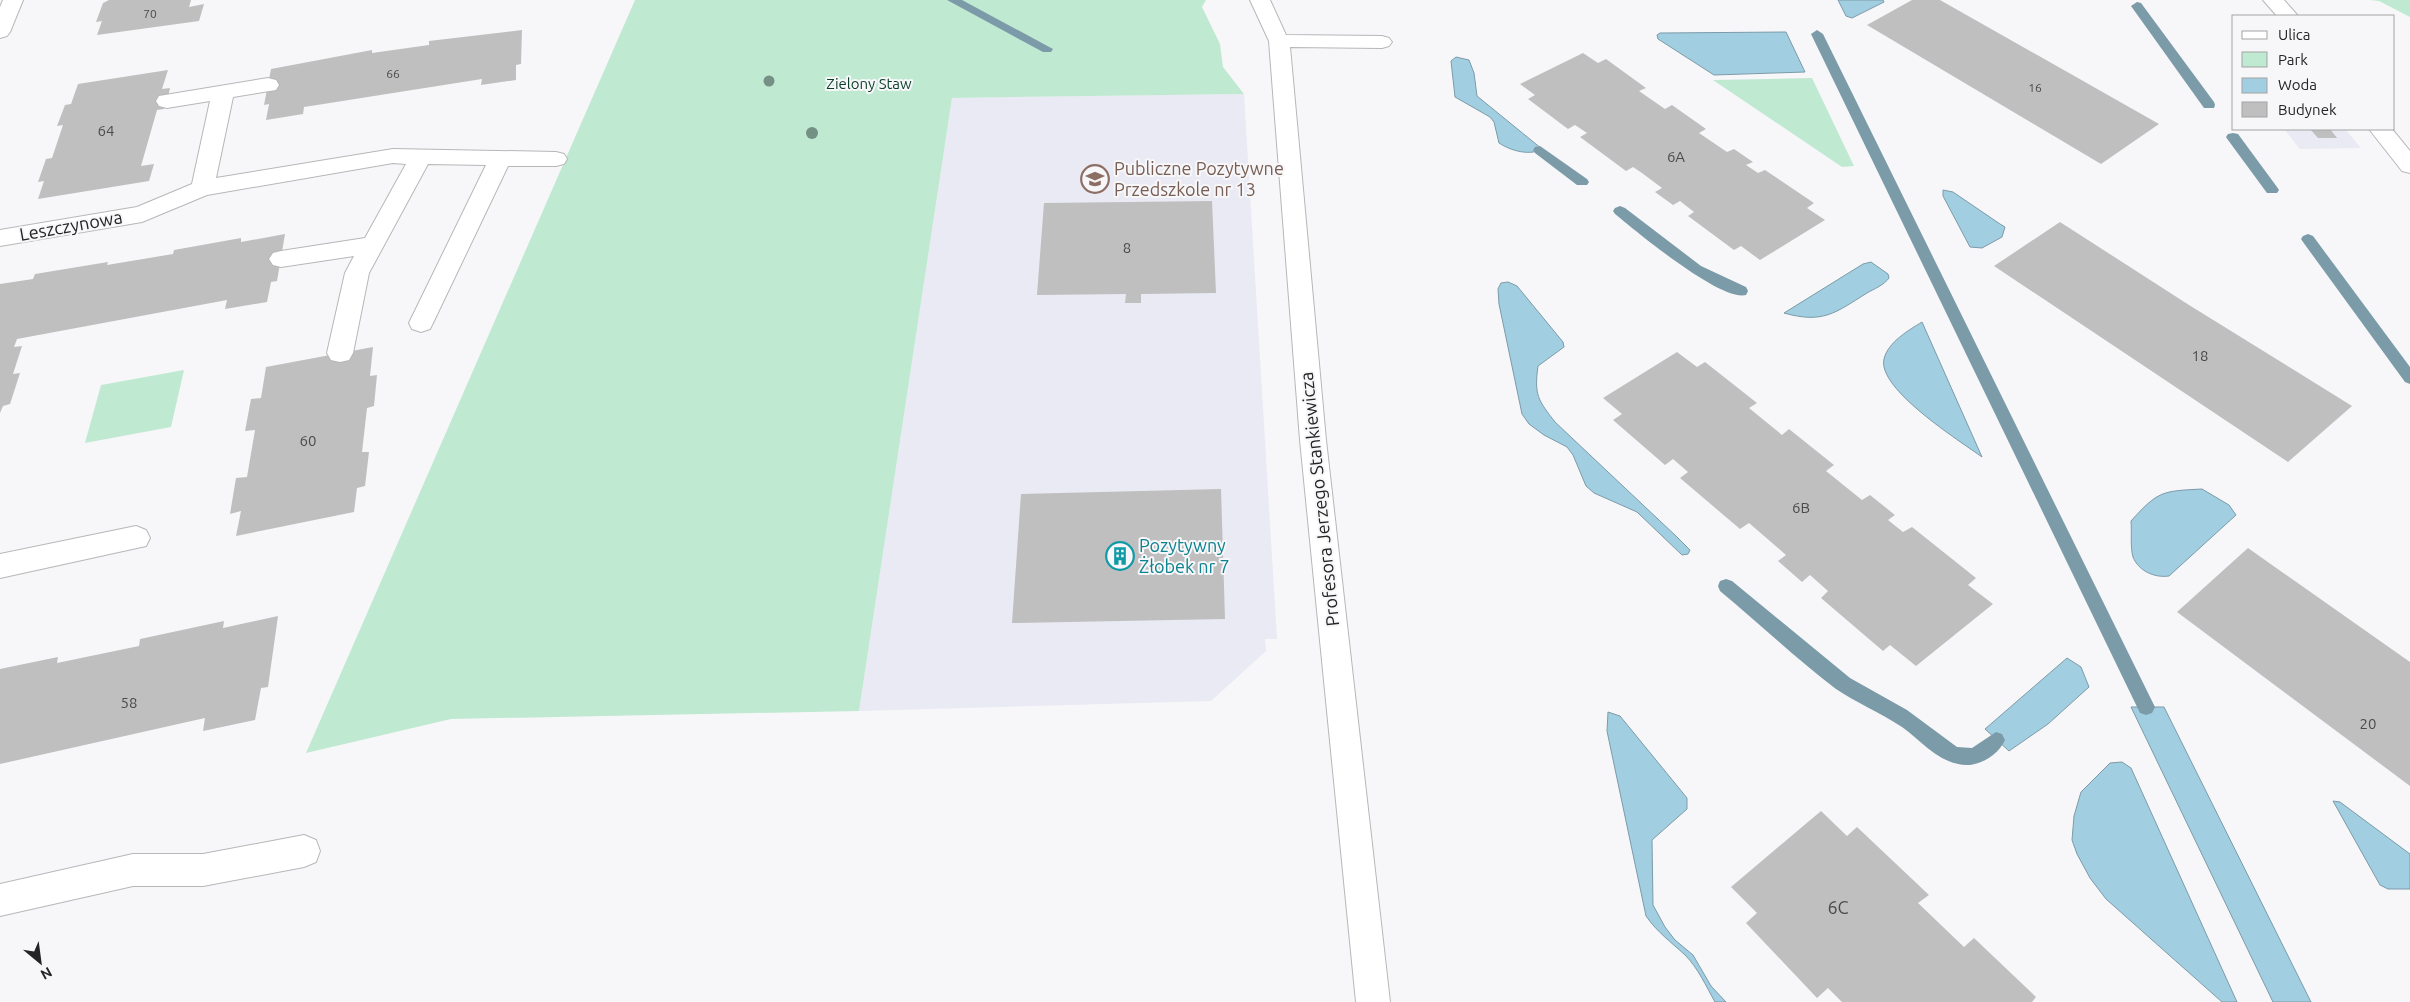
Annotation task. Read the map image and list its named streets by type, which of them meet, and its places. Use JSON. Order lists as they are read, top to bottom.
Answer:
{
  "streets": {
    "street": ["Leszczynowa", "Profesora Jerzego Stankiewicza"]
  },
  "parks": ["Zielony Staw"],
  "places": {
    "school or university": ["Publiczne Pozytywne Przedszkole nr 13"],
    "building": ["Pozytywny Żłobek nr 7"]
  },
  "house_numbers": [
    "70",
    "66",
    "16",
    "64",
    "6A",
    "8",
    "18",
    "60",
    "6B",
    "58",
    "20",
    "6C"
  ],
  "legend": [
    "Ulica",
    "Park",
    "Woda",
    "Budynek"
  ],
  "north": "bottom right"
}
